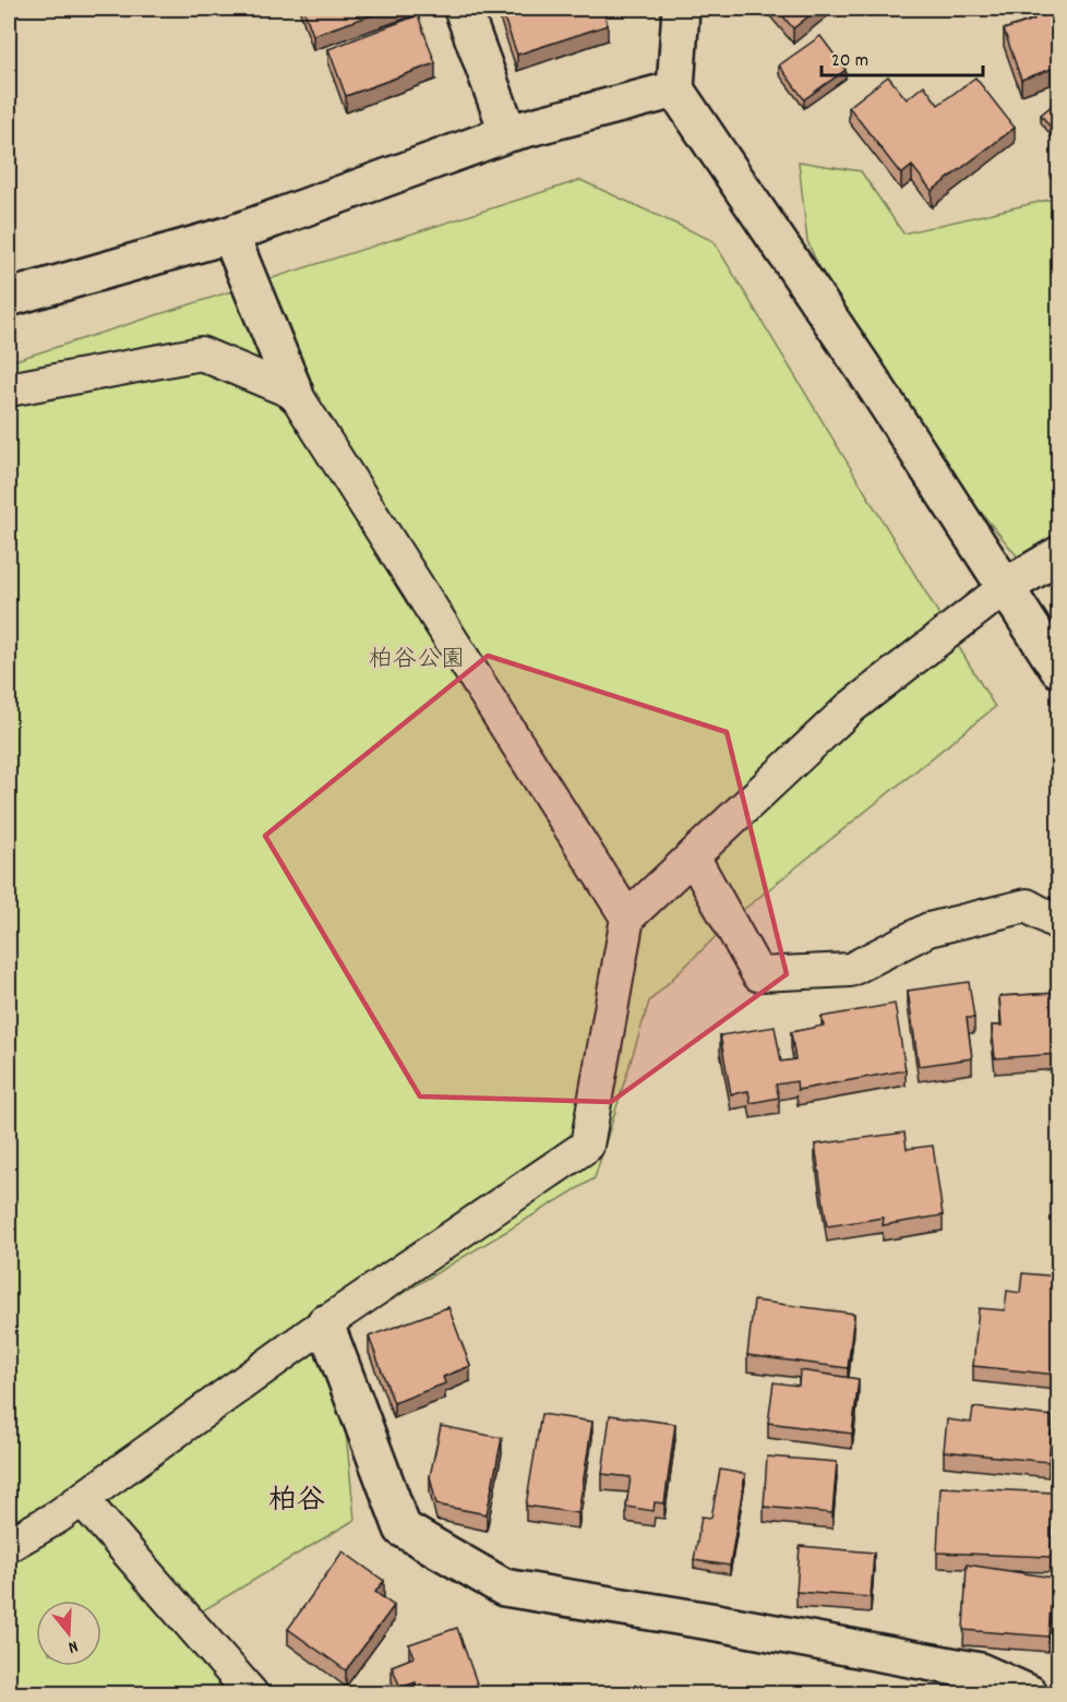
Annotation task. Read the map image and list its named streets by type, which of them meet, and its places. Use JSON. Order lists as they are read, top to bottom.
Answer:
{
  "districts": ["柏谷"],
  "parks": ["柏谷公園"],
  "scale_bar": "20 m",
  "north": "bottom"
}
